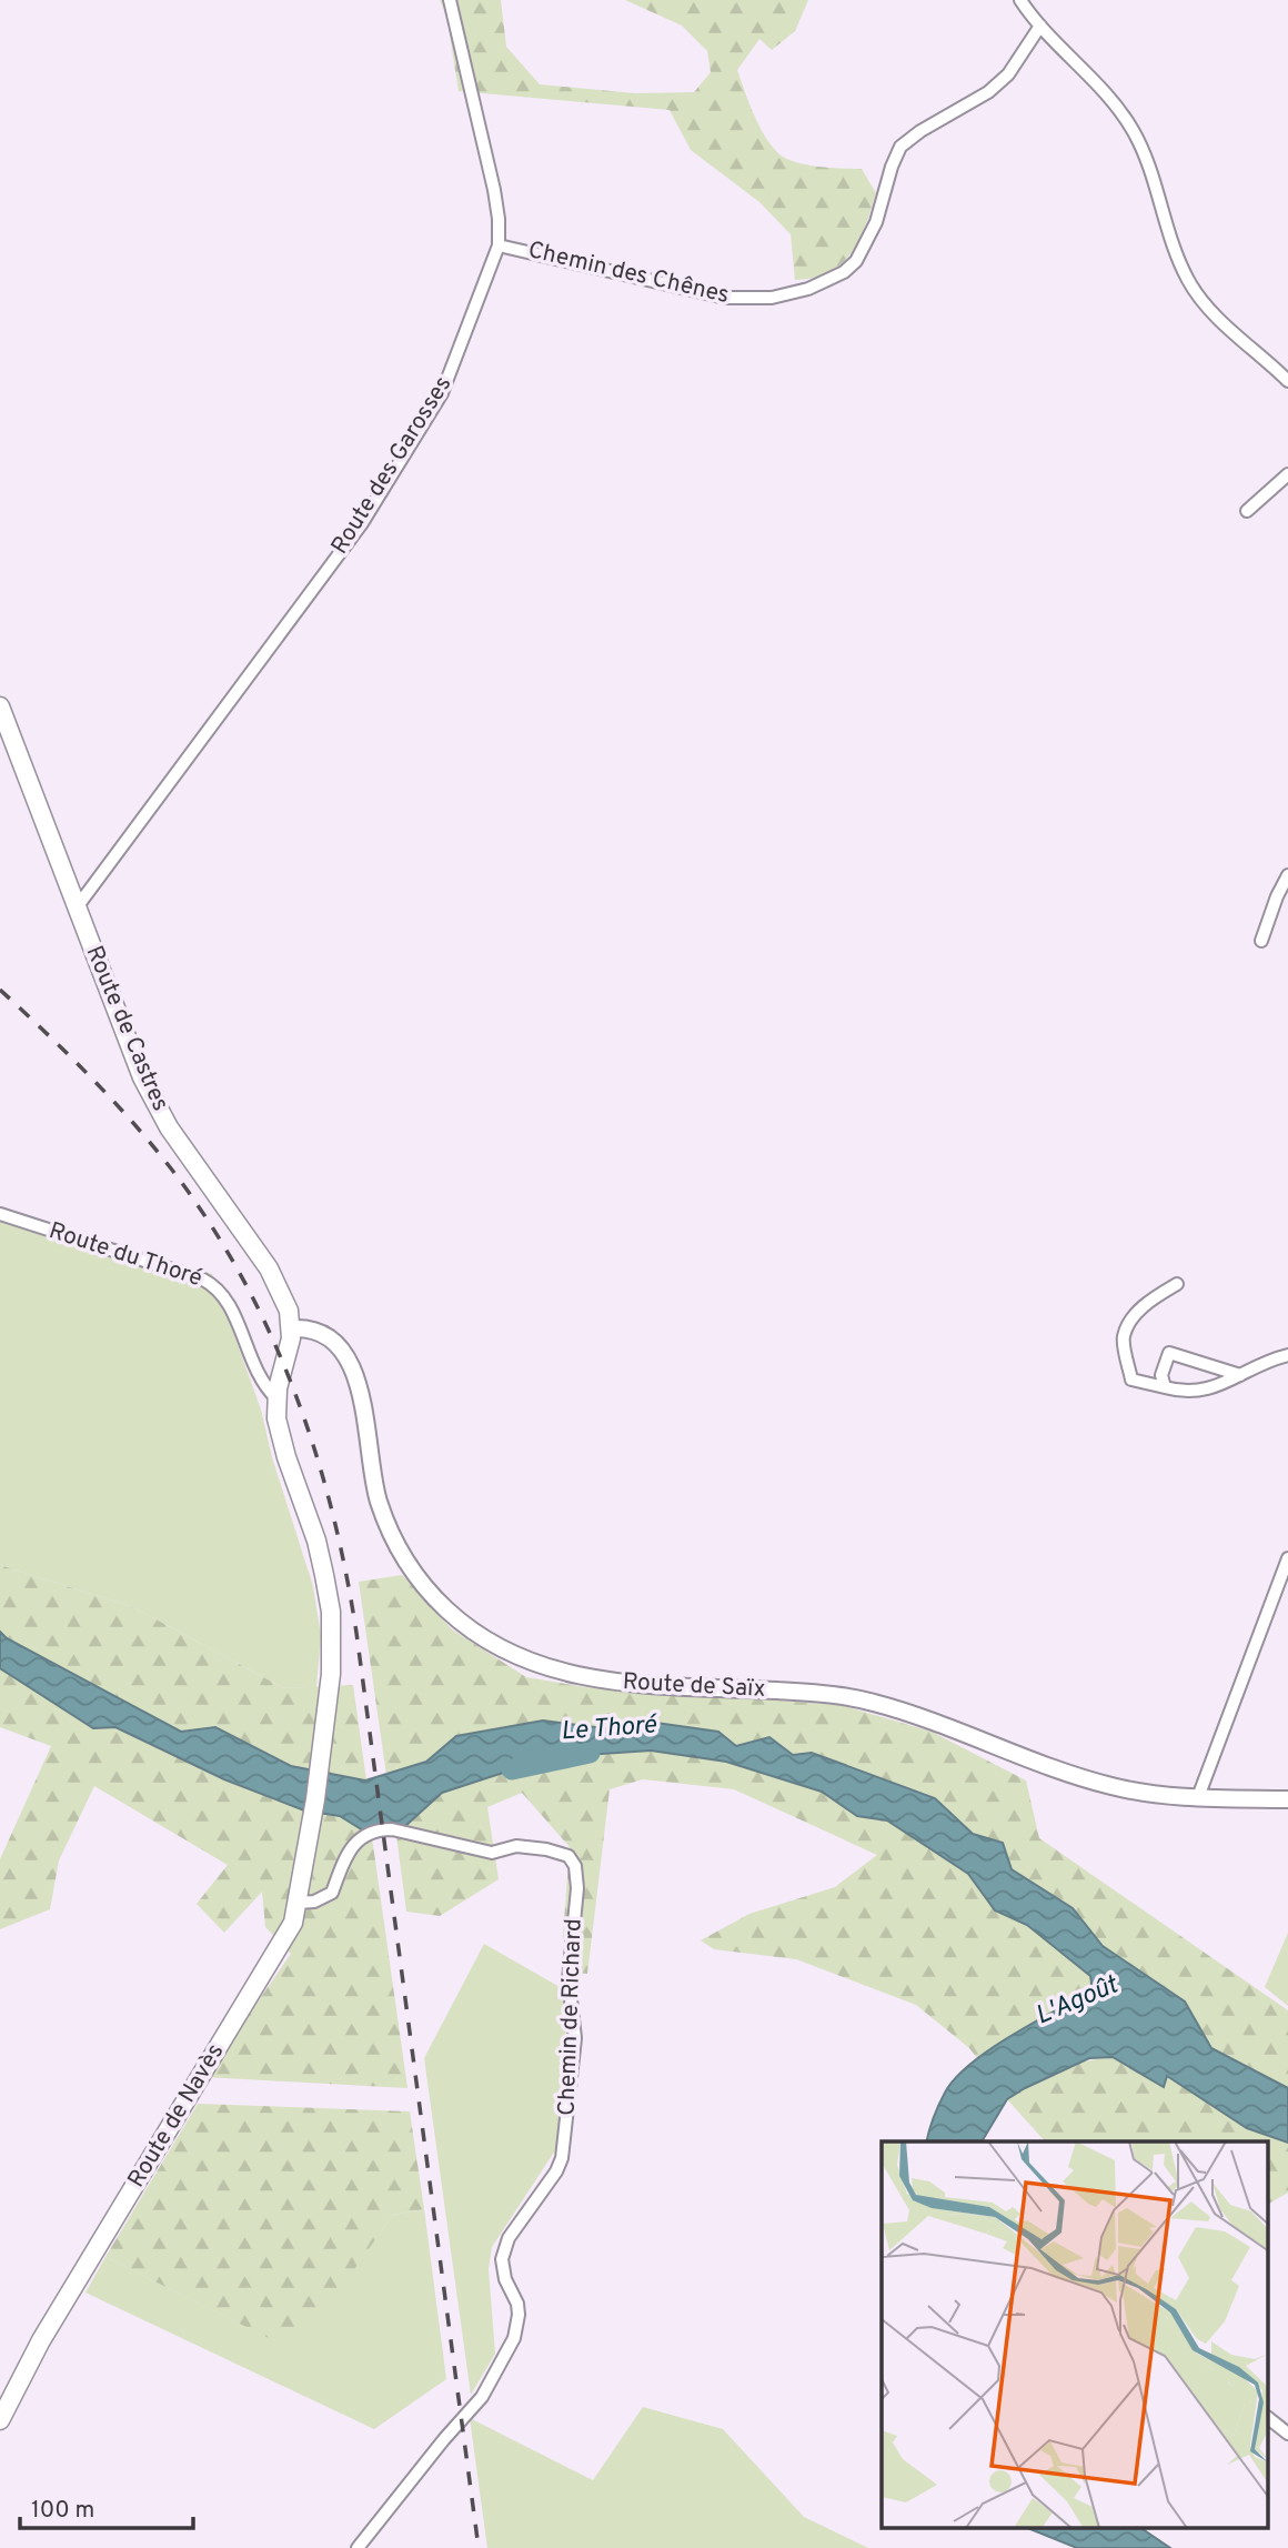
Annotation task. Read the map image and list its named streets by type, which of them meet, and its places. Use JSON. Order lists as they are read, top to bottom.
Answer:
{
  "streets": {
    "main road": ["Route de Castres", "Route de Navès"],
    "street": [
      "Chemin des Chênes",
      "Route des Garosses",
      "Route du Thoré",
      "Route de Saïx",
      "Chemin de Richard"
    ]
  },
  "crossings": [
    ["Chemin des Chênes", "Route des Garosses"],
    ["Route des Garosses", "Route de Castres"],
    ["Route de Castres", "Route de Saïx"],
    ["Route du Thoré", "Route de Navès"],
    ["Chemin de Richard", "Route de Navès"]
  ],
  "water": ["Le Thoré", "L'Agoût"],
  "scale_bar": "100 m"
}
